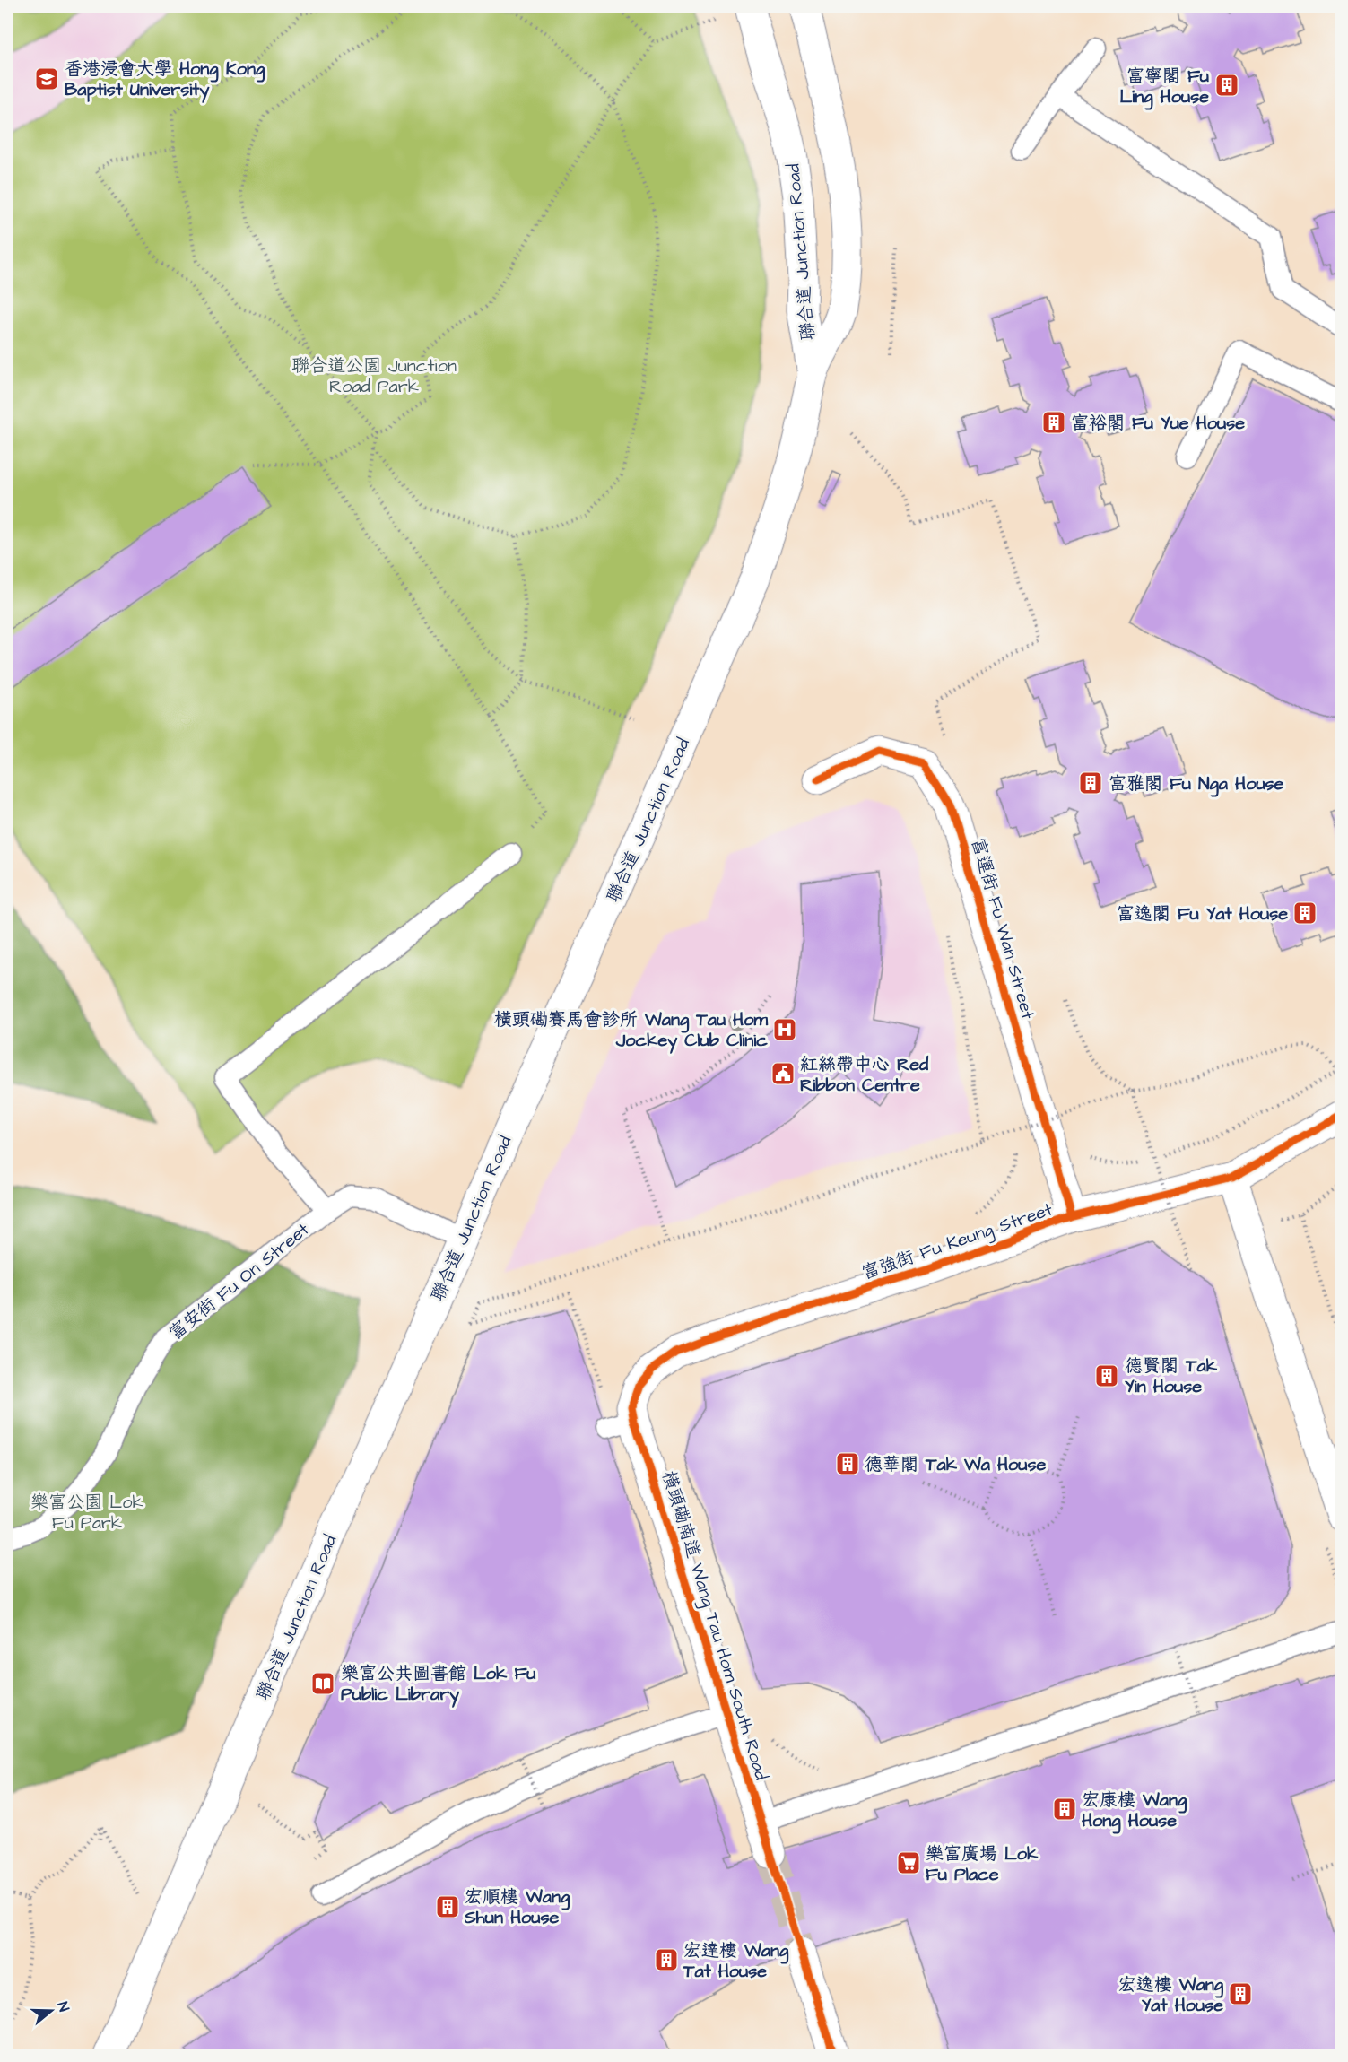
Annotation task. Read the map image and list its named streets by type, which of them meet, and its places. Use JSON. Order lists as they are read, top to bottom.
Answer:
{
  "streets": {
    "main road": [
      "聯合道 Junction Road",
      "富運街 Fu Wan Street",
      "富強街 Fu Keung Street",
      "橫頭磡南道 Wang Tau Hom South Road"
    ],
    "lane": ["富安街 Fu On Street"]
  },
  "crossings": [
    ["聯合道 Junction Road", "富安街 Fu On Street"],
    ["富運街 Fu Wan Street", "富強街 Fu Keung Street"],
    ["富強街 Fu Keung Street", "橫頭磡南道 Wang Tau Hom South Road"]
  ],
  "parks": ["聯合道公園 Junction Road Park", "樂富公園 Lok Fu Park"],
  "places": {
    "school or university": ["香港浸會大學 Hong Kong Baptist University"],
    "building": [
      "富寧閣 Fu Ling House",
      "富裕閣 Fu Yue House",
      "富雅閣 Fu Nga House",
      "富逸閣 Fu Yat House",
      "德賢閣 Tak Yin House",
      "德華閣 Tak Wa House",
      "宏康樓 Wang Hong House",
      "宏順樓 Wang Shun House",
      "宏達樓 Wang Tat House",
      "宏逸樓 Wang Yat House"
    ],
    "hospital": ["橫頭磡賽馬會診所 Wang Tau Hom Jockey Club Clinic"],
    "public building": ["紅絲帶中心 Red Ribbon Centre"],
    "library": ["樂富公共圖書館 Lok Fu Public Library"],
    "supermarket": ["樂富廣場 Lok Fu Place"]
  },
  "north": "right"
}
